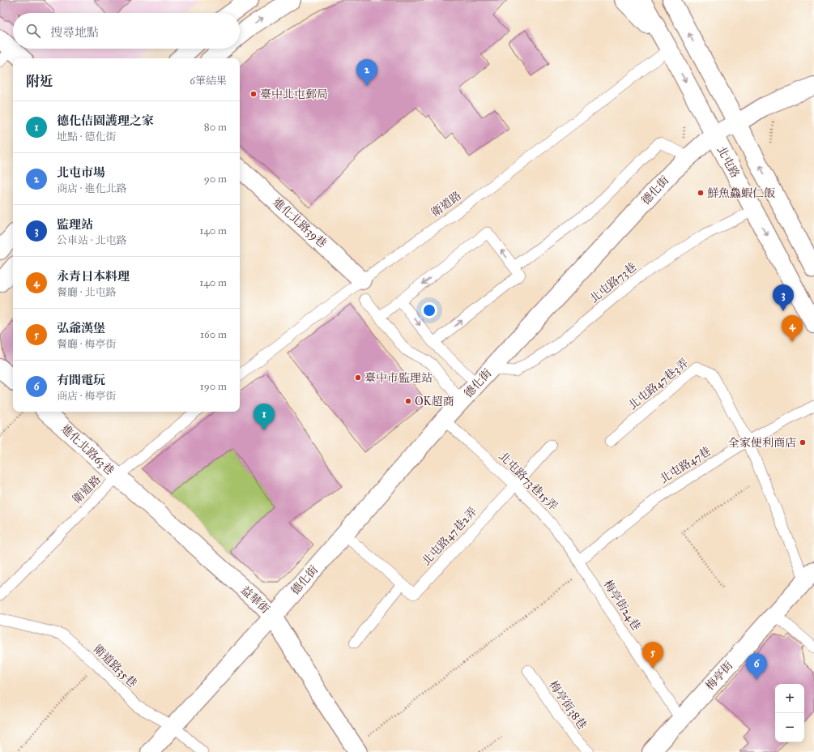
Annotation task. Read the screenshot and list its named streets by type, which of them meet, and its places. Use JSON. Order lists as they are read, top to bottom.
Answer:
{
  "streets": {
    "street": [
      "北屯路",
      "德化街",
      "進化北路39巷",
      "進化北路63巷",
      "益華街",
      "梅亭街"
    ],
    "lane": [
      "衛道路",
      "北屯路73巷",
      "北屯路47巷3弄",
      "北屯路47巷",
      "北屯路73巷15弄",
      "北屯路47巷2弄",
      "梅亭街24巷",
      "衛道路35巷",
      "梅亭街38巷"
    ]
  },
  "crossings": [
    ["北屯路", "德化街"],
    ["北屯路", "衛道路"],
    ["北屯路", "北屯路73巷"],
    ["德化街", "北屯路73巷"],
    ["德化街", "北屯路73巷15弄"],
    ["德化街", "北屯路47巷2弄"],
    ["德化街", "益華街"],
    ["德化街", "衛道路35巷"],
    ["衛道路", "進化北路39巷"],
    ["衛道路", "進化北路63巷"],
    ["衛道路", "益華街"],
    ["北屯路47巷3弄", "北屯路47巷"],
    ["進化北路63巷", "益華街"],
    ["北屯路47巷", "北屯路73巷15弄"],
    ["北屯路47巷", "梅亭街24巷"],
    ["北屯路73巷15弄", "北屯路47巷2弄"],
    ["北屯路73巷15弄", "梅亭街24巷"],
    ["梅亭街24巷", "梅亭街"]
  ],
  "places": [
    "臺中北屯郵局",
    "鮮魚鱻蝦仁飯",
    "臺中市監理站",
    "OK超商",
    "全家便利商店"
  ],
  "page": {
    "search": "搜尋地點",
    "heading": ["附近", "6筆結果"],
    "pins": [
      "2",
      "3",
      "4",
      "1",
      "5",
      "6"
    ],
    "list": [
      {
        "mark": "1",
        "name": "德化佶園護理之家",
        "note": "地點 · 德化街",
        "value": "80 m"
      },
      {
        "mark": "2",
        "name": "北屯市場",
        "note": "商店 · 進化北路",
        "value": "90 m"
      },
      {
        "mark": "3",
        "name": "監理站",
        "note": "公車站 · 北屯路",
        "value": "140 m"
      },
      {
        "mark": "4",
        "name": "永青日本料理",
        "note": "餐廳 · 北屯路",
        "value": "140 m"
      },
      {
        "mark": "5",
        "name": "弘爺漢堡",
        "note": "餐廳 · 梅亭街",
        "value": "160 m"
      },
      {
        "mark": "6",
        "name": "有間電玩",
        "note": "商店 · 梅亭街",
        "value": "190 m"
      }
    ],
    "map_buttons": ["+", "−"]
  }
}
